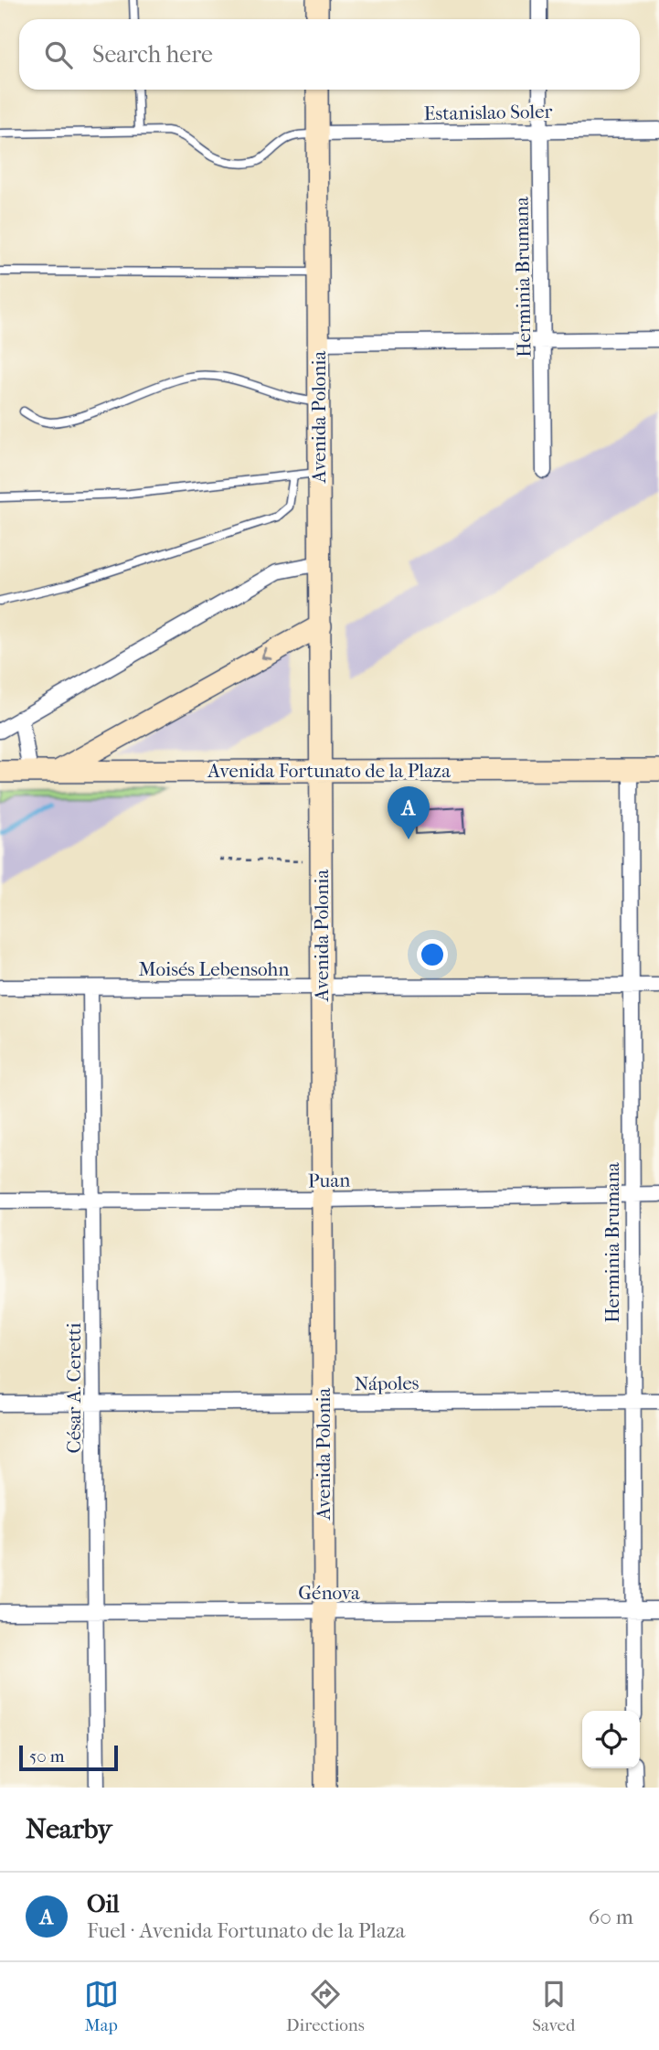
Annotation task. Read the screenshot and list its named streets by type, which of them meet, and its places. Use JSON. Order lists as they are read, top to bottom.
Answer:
{
  "streets": {
    "main road": ["Avenida Polonia", "Avenida Fortunato de la Plaza"],
    "street": [
      "Estanislao Soler",
      "Herminia Brumana",
      "Moisés Lebensohn",
      "Puan",
      "Nápoles",
      "César A. Ceretti",
      "Génova"
    ]
  },
  "crossings": [
    ["Estanislao Soler", "Herminia Brumana"],
    ["Estanislao Soler", "Avenida Polonia"],
    ["Herminia Brumana", "Avenida Fortunato de la Plaza"],
    ["Herminia Brumana", "Moisés Lebensohn"],
    ["Herminia Brumana", "Puan"],
    ["Herminia Brumana", "Nápoles"],
    ["Herminia Brumana", "Génova"],
    ["Avenida Polonia", "Avenida Fortunato de la Plaza"],
    ["Avenida Polonia", "Moisés Lebensohn"],
    ["Avenida Polonia", "Puan"],
    ["Avenida Polonia", "Nápoles"],
    ["Avenida Polonia", "Génova"],
    ["Moisés Lebensohn", "César A. Ceretti"],
    ["Puan", "César A. Ceretti"],
    ["Nápoles", "César A. Ceretti"],
    ["César A. Ceretti", "Génova"]
  ],
  "scale_bar": "50 m",
  "page": {
    "search": "Search here",
    "pins": "A",
    "scale": "50 m",
    "heading": "Nearby",
    "list": [
      {
        "mark": "A",
        "name": "Oil",
        "note": "Fuel · Avenida Fortunato de la Plaza",
        "value": "60 m"
      }
    ],
    "nav": ["Map", "Directions", "Saved"]
  }
}
